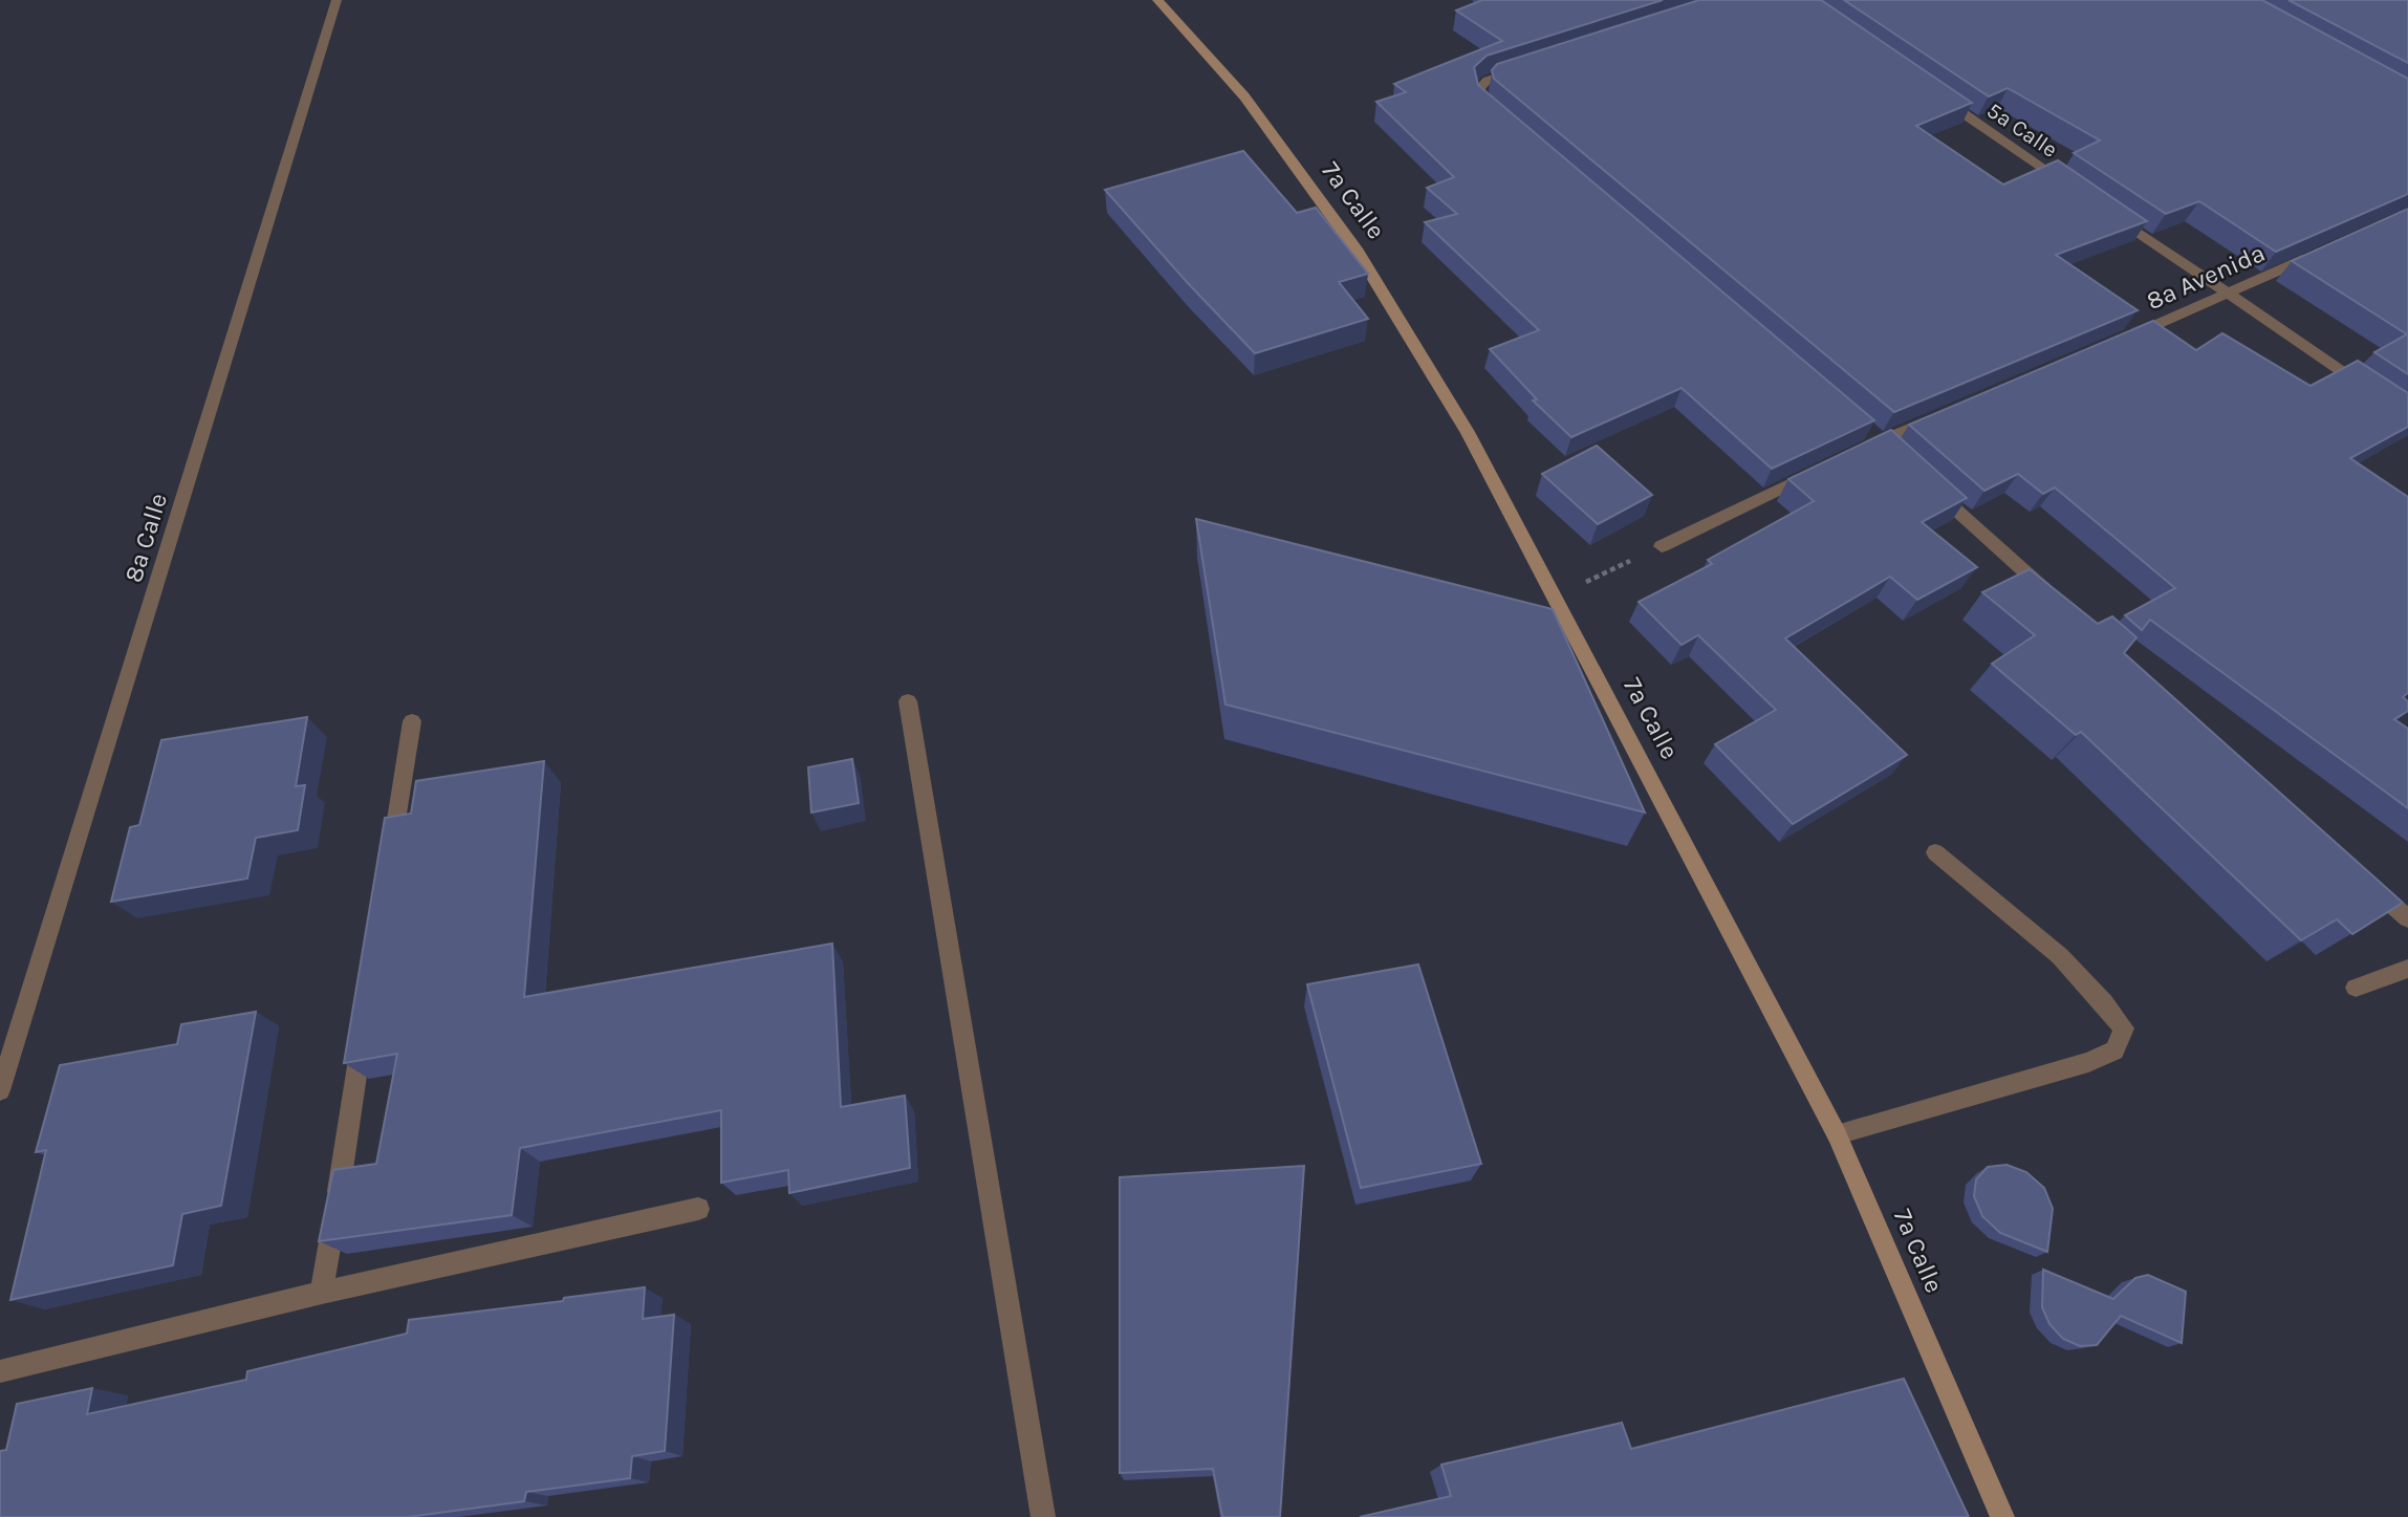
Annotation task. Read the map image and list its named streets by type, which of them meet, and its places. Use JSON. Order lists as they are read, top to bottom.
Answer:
{
  "streets": {
    "street": [
      "5a Calle",
      "7a Calle",
      "8a Avenida",
      "8a Calle"
    ]
  }
}
